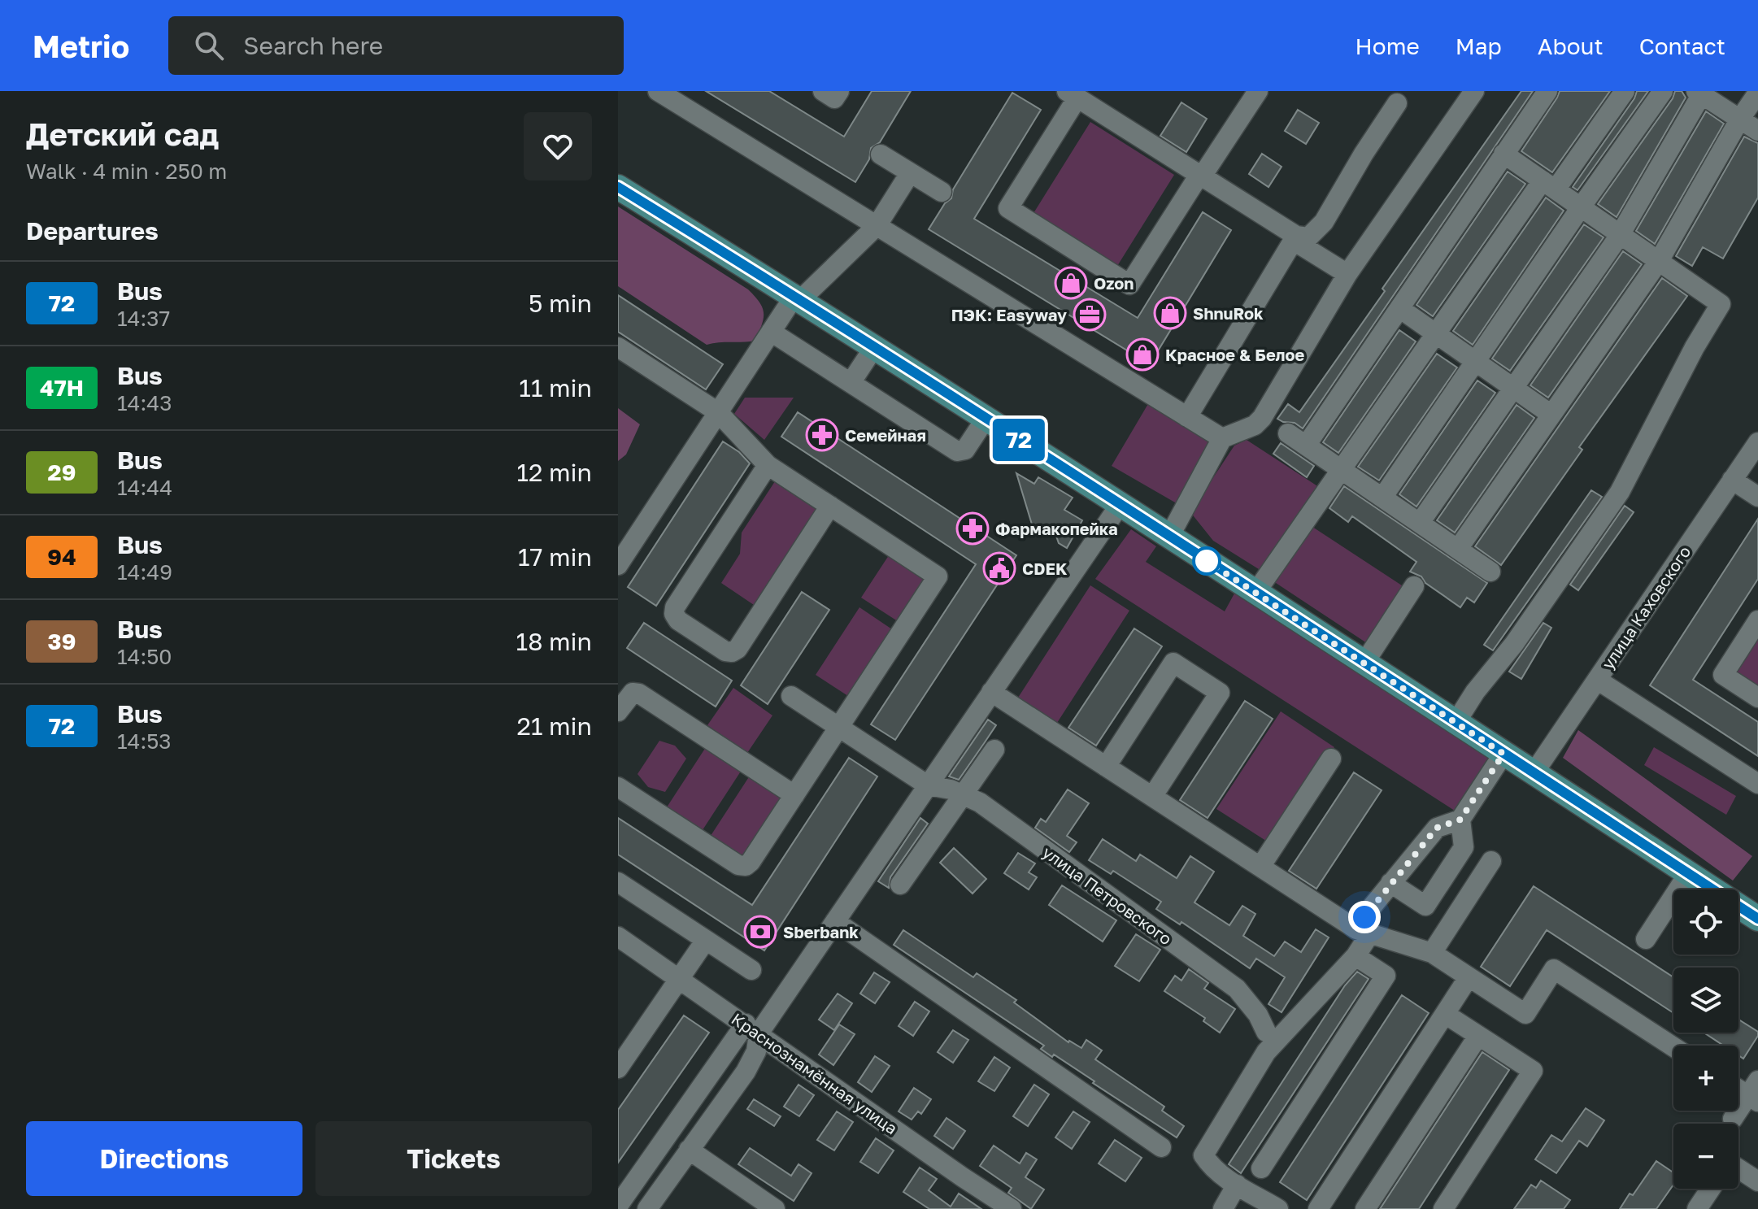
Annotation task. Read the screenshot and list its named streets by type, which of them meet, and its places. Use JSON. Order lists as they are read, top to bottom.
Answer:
{
  "streets": {
    "street": ["улица Каховского", "улица Петровского", "Краснознамённая улица"]
  },
  "places": {
    "shop": ["Ozon", "ShnuRok", "Красное & Белое"],
    "office": ["ПЭК: Easyway"],
    "pharmacy": ["Семейная", "Фармакопейка"],
    "public building": ["CDEK"],
    "bank": ["Sberbank"]
  },
  "lines": ["bus line 72"],
  "page": {
    "header": "Metrio",
    "search": "Search here",
    "nav": [
      "Home",
      "Map",
      "About",
      "Contact"
    ],
    "heading": [
      ["Детский сад", "Walk · 4 min · 250 m"],
      "Departures"
    ],
    "on_map": "72",
    "list": [
      {
        "mark": "72",
        "name": "Bus",
        "note": "14:37",
        "value": "5 min"
      },
      {
        "mark": "47Н",
        "name": "Bus",
        "note": "14:43",
        "value": "11 min"
      },
      {
        "mark": "29",
        "name": "Bus",
        "note": "14:44",
        "value": "12 min"
      },
      {
        "mark": "94",
        "name": "Bus",
        "note": "14:49",
        "value": "17 min"
      },
      {
        "mark": "39",
        "name": "Bus",
        "note": "14:50",
        "value": "18 min"
      },
      {
        "mark": "72",
        "name": "Bus",
        "note": "14:53",
        "value": "21 min"
      }
    ],
    "map_buttons": ["+", "−"],
    "buttons": ["Directions", "Tickets"]
  }
}
